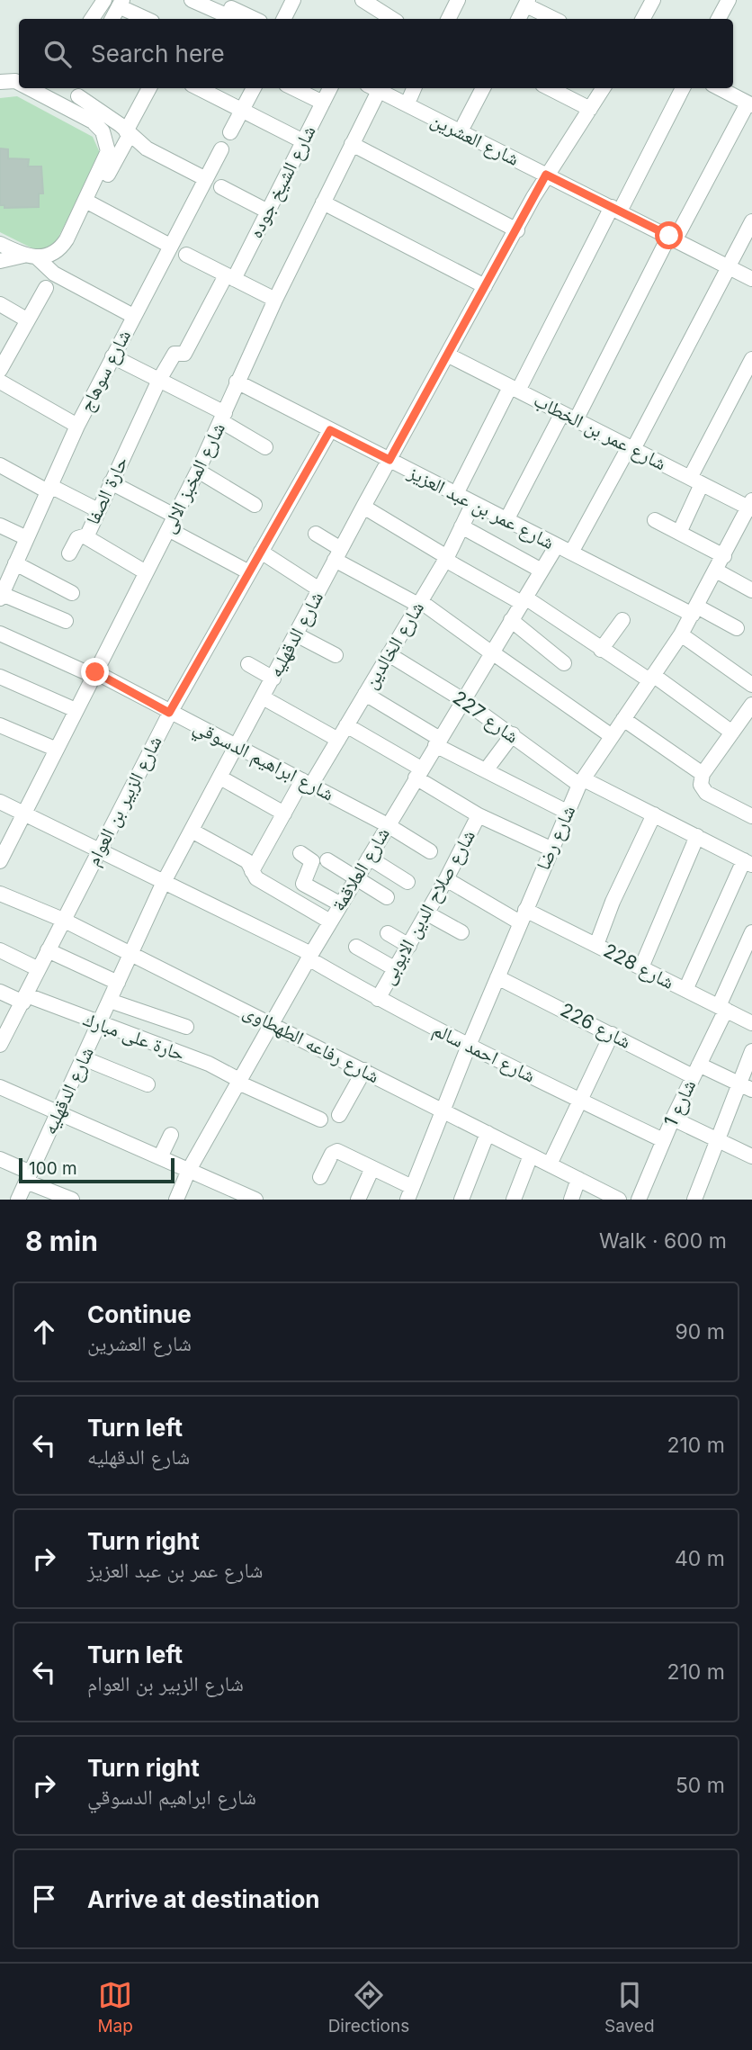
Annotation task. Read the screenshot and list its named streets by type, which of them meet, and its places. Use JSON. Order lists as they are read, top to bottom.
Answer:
{
  "streets": {
    "street": [
      "شارع العشرين",
      "شارع الشيخ جوده",
      "شارع سوهاج",
      "شارع عمر بن الخطاب",
      "شارع المخبز الالى",
      "حارة الصفا",
      "شارع عمر بن عبد العزيز",
      "شارع الدقهليه",
      "شارع الخالدين",
      "شارع 227",
      "شارع ابراهيم الدسوقي",
      "شارع الزبير بن العوام",
      "شارع رضا",
      "شارع العلاقمة",
      "شارع صلاح الدين الايوبى",
      "شارع 228",
      "شارع 226",
      "حارة على مبارك",
      "شارع رفاعه الطهطاوى",
      "شارع احمد سالم",
      "شارع 1"
    ]
  },
  "crossings": [
    ["شارع العشرين", "شارع الدقهليه"],
    ["شارع الشيخ جوده", "حارة الصفا"],
    ["شارع عمر بن الخطاب", "شارع الدقهليه"],
    ["شارع عمر بن الخطاب", "شارع رضا"],
    ["شارع المخبز الالى", "حارة الصفا"],
    ["شارع المخبز الالى", "شارع عمر بن عبد العزيز"],
    ["شارع المخبز الالى", "شارع ابراهيم الدسوقي"],
    ["شارع المخبز الالى", "شارع احمد سالم"],
    ["شارع عمر بن عبد العزيز", "شارع الدقهليه"],
    ["شارع عمر بن عبد العزيز", "شارع الخالدين"],
    ["شارع عمر بن عبد العزيز", "شارع الزبير بن العوام"],
    ["شارع عمر بن عبد العزيز", "شارع رضا"],
    ["شارع عمر بن عبد العزيز", "شارع العلاقمة"],
    ["شارع الدقهليه", "شارع ابراهيم الدسوقي"],
    ["شارع الدقهليه", "حارة على مبارك"],
    ["شارع الدقهليه", "شارع رفاعه الطهطاوى"],
    ["شارع الدقهليه", "شارع احمد سالم"],
    ["شارع الخالدين", "شارع 227"],
    ["شارع الخالدين", "شارع ابراهيم الدسوقي"],
    ["شارع 227", "شارع رضا"],
    ["شارع 227", "شارع العلاقمة"],
    ["شارع ابراهيم الدسوقي", "شارع الزبير بن العوام"],
    ["شارع ابراهيم الدسوقي", "شارع العلاقمة"],
    ["شارع الزبير بن العوام", "حارة على مبارك"],
    ["شارع الزبير بن العوام", "شارع رفاعه الطهطاوى"],
    ["شارع الزبير بن العوام", "شارع احمد سالم"],
    ["شارع رضا", "شارع 228"],
    ["شارع رضا", "شارع 226"],
    ["شارع رضا", "شارع رفاعه الطهطاوى"],
    ["شارع رضا", "شارع احمد سالم"],
    ["شارع العلاقمة", "حارة على مبارك"],
    ["شارع العلاقمة", "شارع رفاعه الطهطاوى"],
    ["شارع العلاقمة", "شارع احمد سالم"],
    ["شارع صلاح الدين الايوبى", "شارع 228"],
    ["شارع صلاح الدين الايوبى", "شارع احمد سالم"],
    ["شارع 228", "شارع 1"],
    ["شارع 226", "شارع 1"],
    ["شارع احمد سالم", "شارع 1"]
  ],
  "scale_bar": "100 m",
  "page": {
    "search": "Search here",
    "scale": "100 m",
    "heading": ["8 min", "Walk · 600 m"],
    "list": [
      ["Continue", "شارع العشرين", "90 m"],
      ["Turn left", "شارع الدقهليه", "210 m"],
      ["Turn right", "شارع عمر بن عبد العزيز", "40 m"],
      ["Turn left", "شارع الزبير بن العوام", "210 m"],
      ["Turn right", "شارع ابراهيم الدسوقي", "50 m"],
      "Arrive at destination"
    ],
    "nav": ["Map", "Directions", "Saved"]
  }
}
